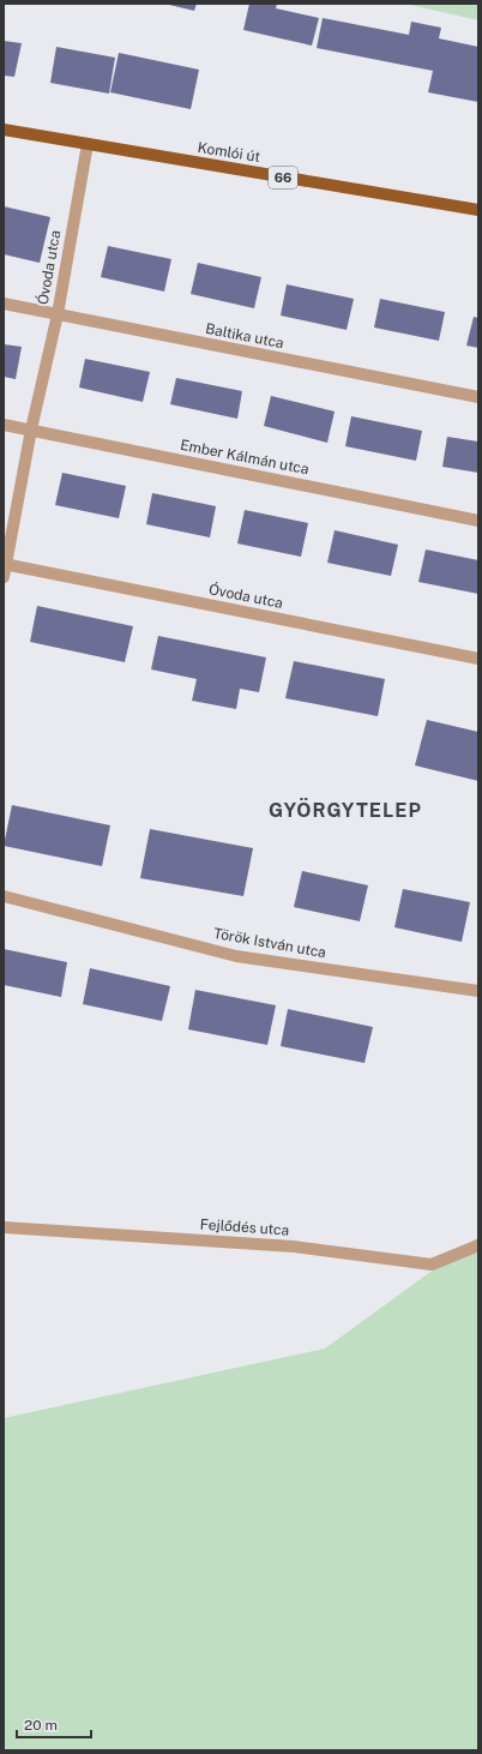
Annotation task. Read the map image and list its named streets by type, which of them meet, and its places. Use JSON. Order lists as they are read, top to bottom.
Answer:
{
  "streets": {
    "main road": ["Komlói út", "66"],
    "street": [
      "Óvoda utca",
      "Baltika utca",
      "Ember Kálmán utca",
      "Török István utca",
      "Fejlődés utca"
    ]
  },
  "crossings": [
    ["Komlói út", "Óvoda utca"],
    ["Óvoda utca", "Baltika utca"],
    ["Óvoda utca", "Ember Kálmán utca"]
  ],
  "districts": ["GYÖRGYTELEP"],
  "scale_bar": "20 m"
}
